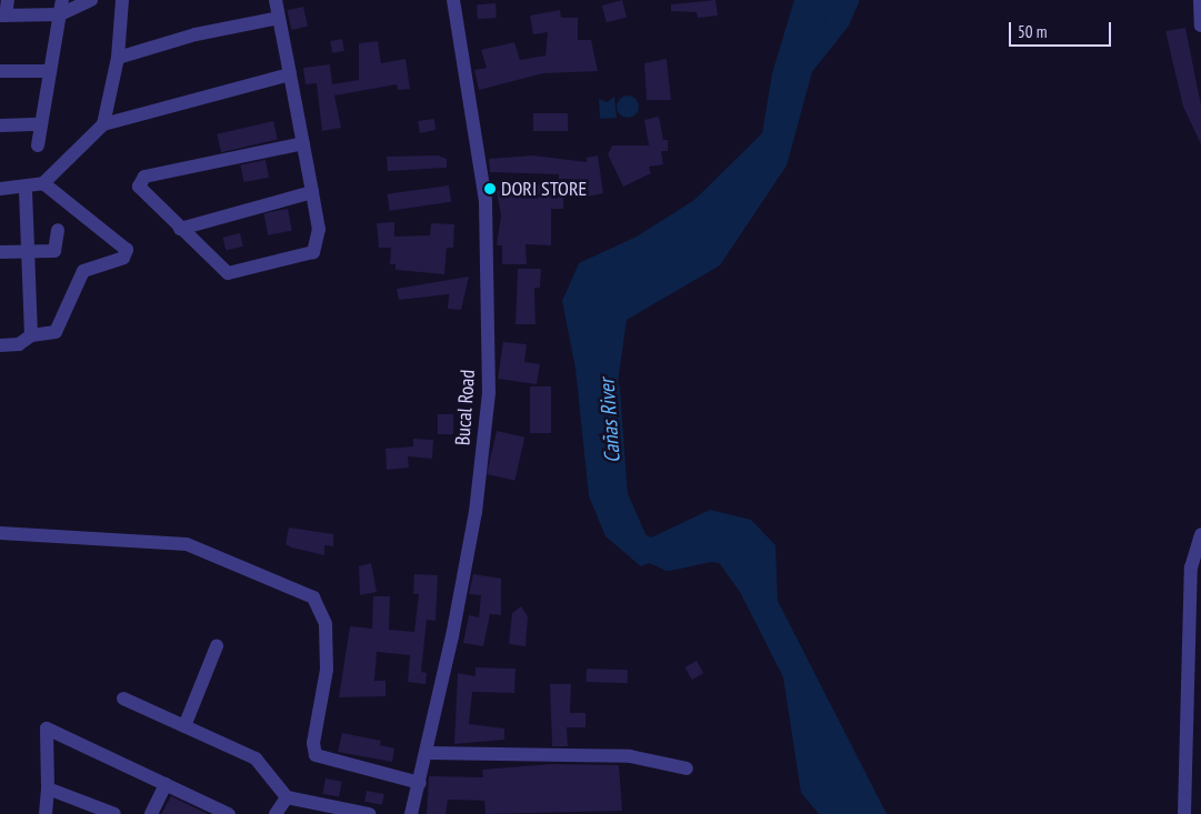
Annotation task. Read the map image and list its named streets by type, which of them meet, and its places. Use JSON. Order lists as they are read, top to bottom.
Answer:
{
  "streets": {
    "street": ["Bucal Road"]
  },
  "water": ["Cañas River"],
  "places": ["DORI STORE"],
  "scale_bar": "50 m"
}
